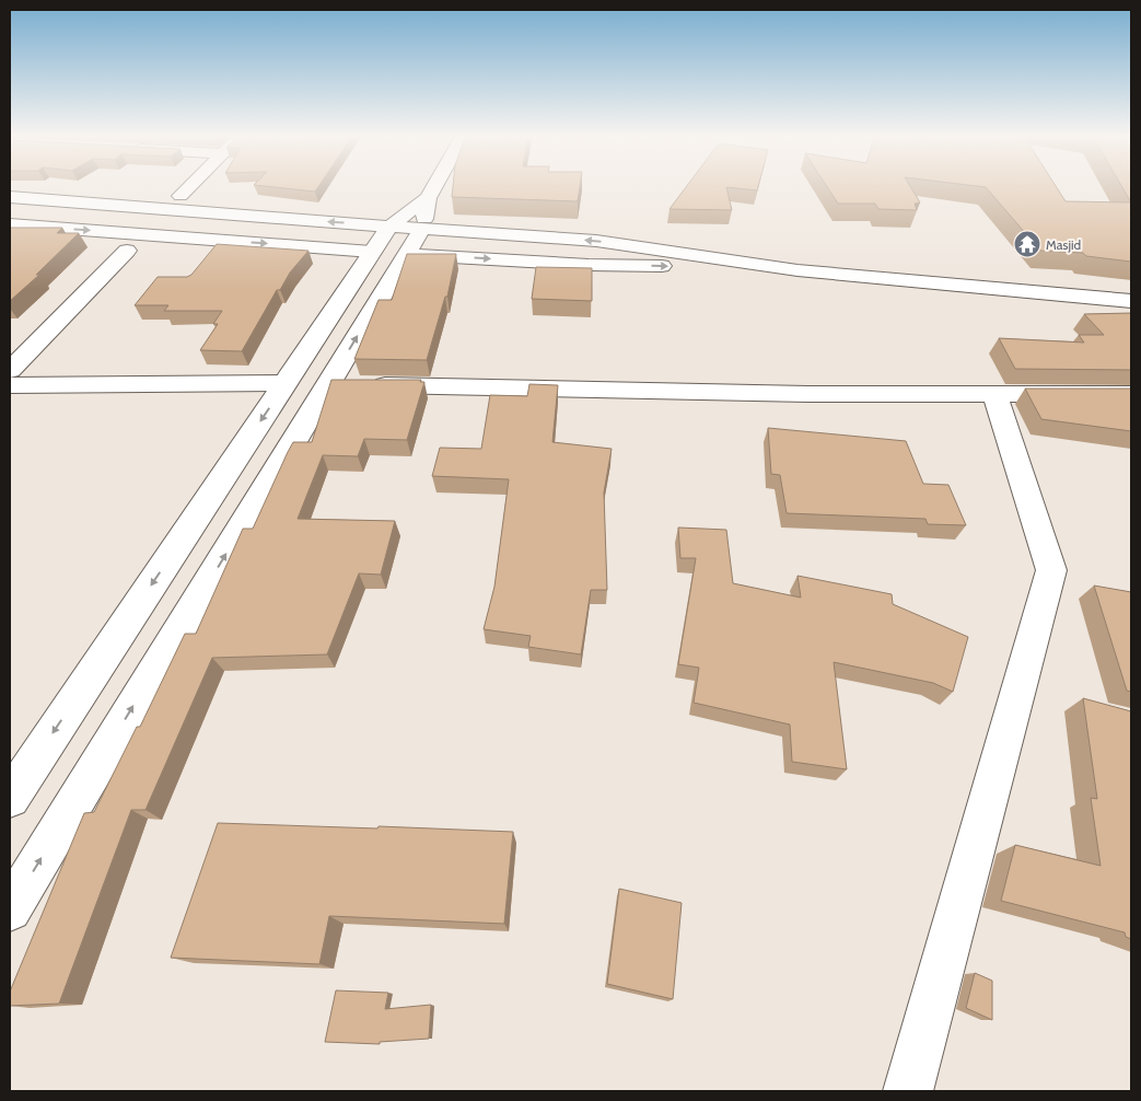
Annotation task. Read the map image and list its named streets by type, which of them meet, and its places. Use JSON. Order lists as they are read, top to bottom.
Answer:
{
  "places": {
    "temple": ["Masjid"]
  }
}
